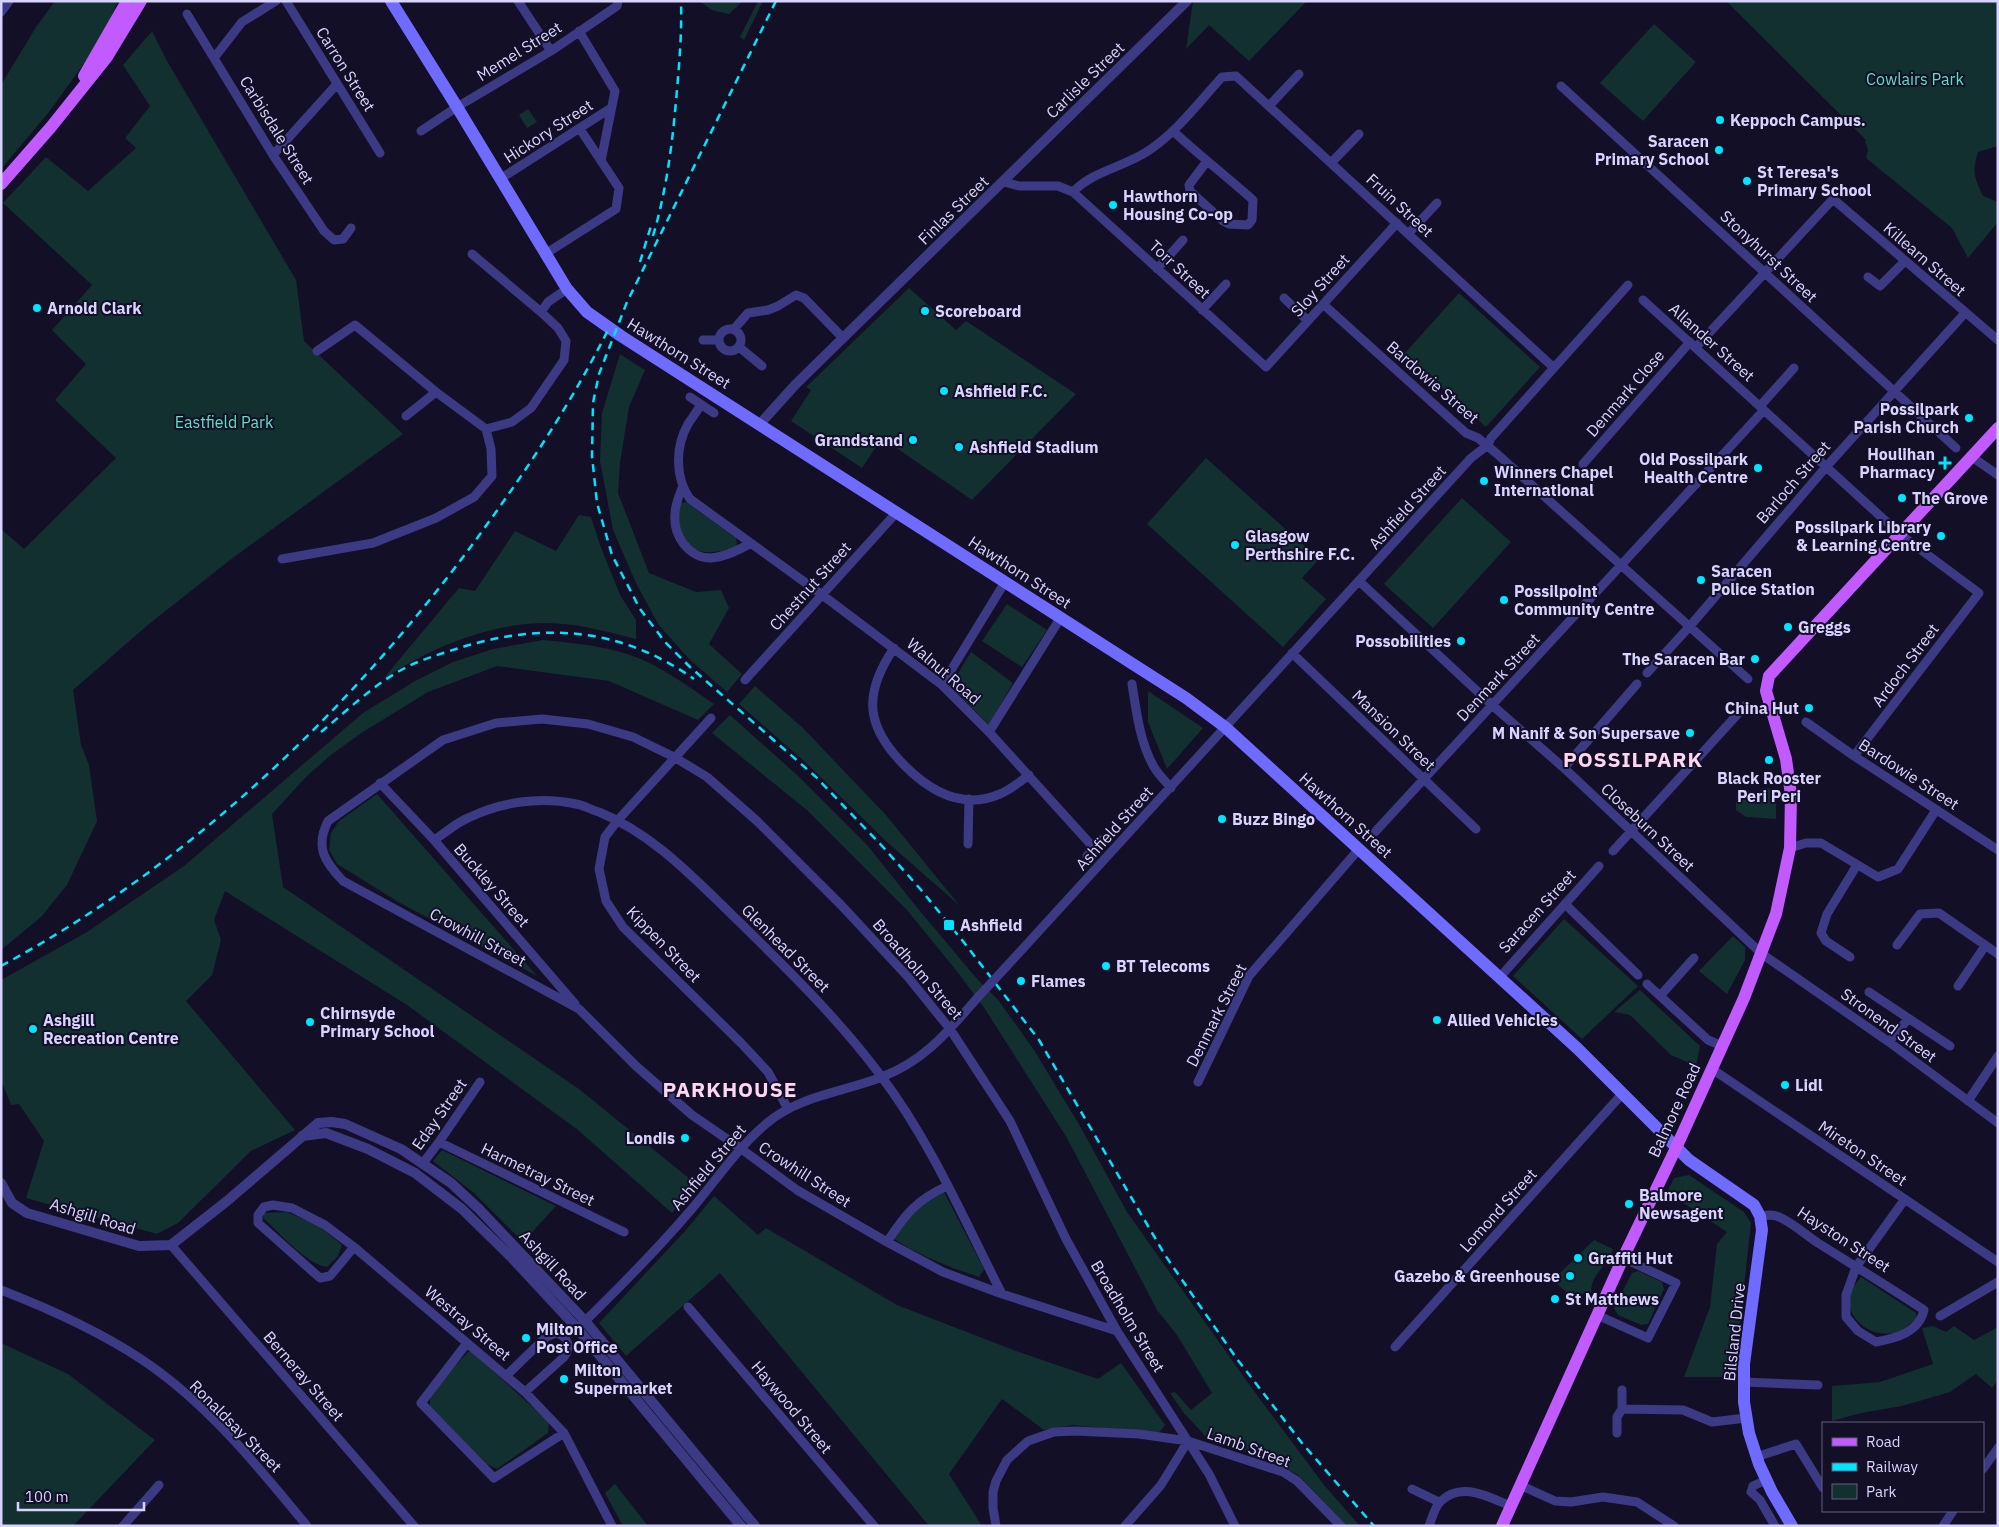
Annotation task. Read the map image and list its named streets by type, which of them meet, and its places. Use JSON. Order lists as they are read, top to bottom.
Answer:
{
  "streets": {
    "main road": ["Hawthorn Street", "Balmore Road", "Bilsland Drive"],
    "street": [
      "Memel Street",
      "Carron Street",
      "Carlisle Street",
      "Carbisdale Street",
      "Hickory Street",
      "Fruin Street",
      "Finlas Street",
      "Stonyhurst Street",
      "Killearn Street",
      "Torr Street",
      "Sloy Street",
      "Allander Street",
      "Bardowie Street",
      "Denmark Close",
      "Barloch Street",
      "Ashfield Street",
      "Chestnut Street",
      "Ardoch Street",
      "Walnut Road",
      "Denmark Street",
      "Mansion Street",
      "Closeburn Street",
      "Buckley Street",
      "Saracen Street",
      "Crowhill Street",
      "Kippen Street",
      "Glenhead Street",
      "Broadholm Street",
      "Stronend Street",
      "Eday Street",
      "Mireton Street",
      "Harmetray Street",
      "Lomond Street",
      "Ashgill Road",
      "Hayston Street",
      "Westray Street",
      "Berneray Street",
      "Haywood Street",
      "Ronaldsay Street",
      "Lamb Street"
    ]
  },
  "crossings": [
    ["Memel Street", "Hawthorn Street"],
    ["Carlisle Street", "Finlas Street"],
    ["Hickory Street", "Hawthorn Street"],
    ["Fruin Street", "Sloy Street"],
    ["Fruin Street", "Ashfield Street"],
    ["Finlas Street", "Torr Street"],
    ["Finlas Street", "Hawthorn Street"],
    ["Stonyhurst Street", "Denmark Close"],
    ["Stonyhurst Street", "Barloch Street"],
    ["Killearn Street", "Denmark Close"],
    ["Killearn Street", "Barloch Street"],
    ["Torr Street", "Sloy Street"],
    ["Sloy Street", "Bardowie Street"],
    ["Allander Street", "Denmark Close"],
    ["Allander Street", "Barloch Street"],
    ["Allander Street", "Ardoch Street"],
    ["Allander Street", "Denmark Street"],
    ["Allander Street", "Balmore Road"],
    ["Hawthorn Street", "Ashfield Street"],
    ["Hawthorn Street", "Chestnut Street"],
    ["Hawthorn Street", "Denmark Street"],
    ["Hawthorn Street", "Saracen Street"],
    ["Hawthorn Street", "Balmore Road"],
    ["Hawthorn Street", "Lomond Street"],
    ["Bardowie Street", "Barloch Street"],
    ["Bardowie Street", "Ashfield Street"],
    ["Bardowie Street", "Ardoch Street"],
    ["Bardowie Street", "Denmark Street"],
    ["Ashfield Street", "Mansion Street"],
    ["Ashfield Street", "Closeburn Street"],
    ["Ashfield Street", "Crowhill Street"],
    ["Ashfield Street", "Kippen Street"],
    ["Ashfield Street", "Glenhead Street"],
    ["Ashfield Street", "Broadholm Street"],
    ["Ashfield Street", "Ashgill Road"],
    ["Chestnut Street", "Walnut Road"],
    ["Denmark Street", "Mansion Street"],
    ["Denmark Street", "Closeburn Street"],
    ["Closeburn Street", "Stronend Street"],
    ["Closeburn Street", "Balmore Road"],
    ["Buckley Street", "Crowhill Street"],
    ["Buckley Street", "Glenhead Street"],
    ["Buckley Street", "Broadholm Street"],
    ["Crowhill Street", "Glenhead Street"],
    ["Crowhill Street", "Broadholm Street"],
    ["Kippen Street", "Glenhead Street"],
    ["Kippen Street", "Broadholm Street"],
    ["Broadholm Street", "Lamb Street"],
    ["Stronend Street", "Balmore Road"],
    ["Balmore Road", "Mireton Street"],
    ["Eday Street", "Harmetray Street"],
    ["Eday Street", "Ashgill Road"],
    ["Ashgill Road", "Berneray Street"],
    ["Hayston Street", "Bilsland Drive"]
  ],
  "districts": ["POSSILPARK", "PARKHOUSE"],
  "parks": ["Cowlairs Park", "Eastfield Park"],
  "places": {
    "other": [
      "Keppoch Campus.",
      "Saracen Primary School",
      "St Teresa's Primary School",
      "Hawthorn Housing Co-op",
      "Arnold Clark",
      "Scoreboard",
      "Ashfield F.C.",
      "Possilpark Parish Church",
      "Grandstand",
      "Ashfield Stadium",
      "Old Possilpark Health Centre",
      "Winners Chapel International",
      "The Grove",
      "Possilpark Library & Learning Centre",
      "Glasgow Perthshire F.C.",
      "Saracen Police Station",
      "Possilpoint Community Centre",
      "Greggs",
      "Possobilities",
      "The Saracen Bar",
      "China Hut",
      "M Nanif & Son Supersave",
      "Black Rooster Peri Peri",
      "Buzz Bingo",
      "BT Telecoms",
      "Flames",
      "Allied Vehicles",
      "Chirnsyde Primary School",
      "Ashgill Recreation Centre",
      "Lidl",
      "Londis",
      "Balmore Newsagent",
      "Graffiti Hut",
      "Gazebo & Greenhouse",
      "St Matthews",
      "Milton Post Office",
      "Milton Supermarket"
    ],
    "health": ["Houlihan Pharmacy"],
    "transit": ["Ashfield"]
  },
  "legend": ["Road", "Railway", "Park"],
  "scale_bar": "100 m"
}
